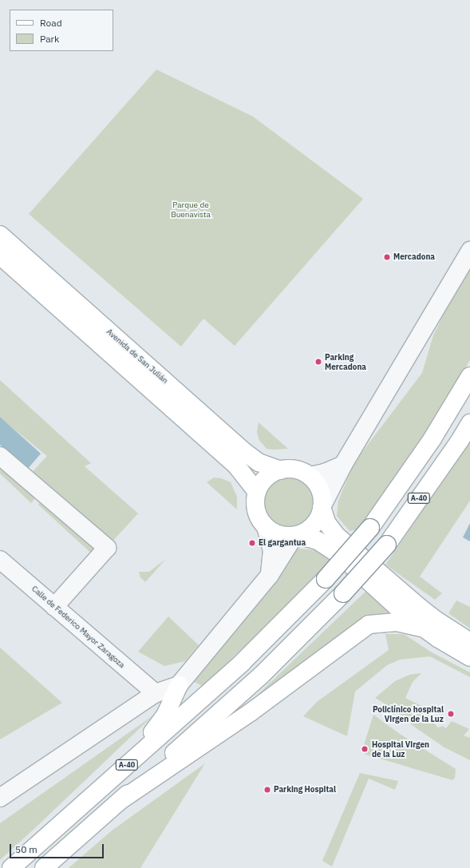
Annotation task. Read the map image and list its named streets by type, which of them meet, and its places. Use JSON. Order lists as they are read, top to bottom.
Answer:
{
  "streets": {
    "main road": ["Avenida de San Julián", "A-40"],
    "street": ["Calle de Federico Mayor Zaragoza"]
  },
  "parks": ["Parque de Buenavista"],
  "places": [
    "Mercadona",
    "Parking Mercadona",
    "El gargantua",
    "Policlínico hospital Virgen de la Luz",
    "Hospital Virgen de la Luz",
    "Parking Hospital"
  ],
  "legend": ["Road", "Park"],
  "scale_bar": "50 m"
}
